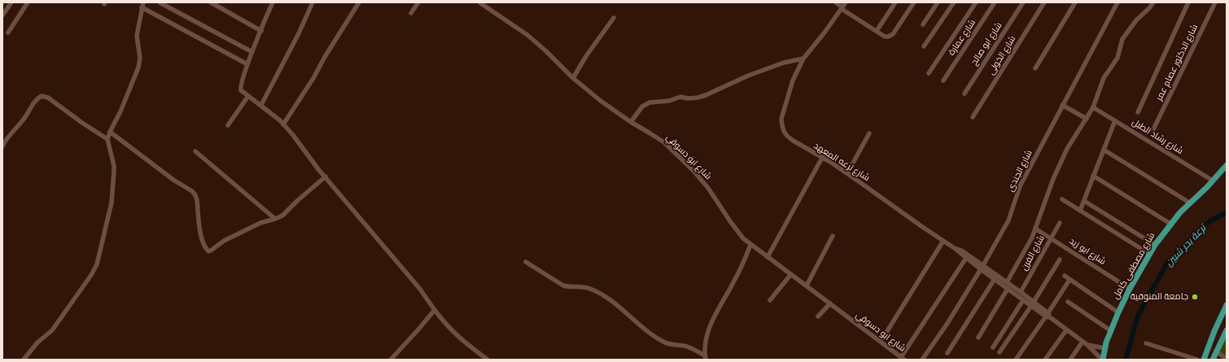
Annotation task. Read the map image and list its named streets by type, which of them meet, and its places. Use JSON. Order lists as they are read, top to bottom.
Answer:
{
  "streets": {
    "main road": ["شارع مصطفى كامل"],
    "street": [
      "شارع عمارة",
      "شارع ابو صالح",
      "شارع الخولى",
      "شارع الدكتور عصام عمر",
      "شارع رشاد الطبل",
      "شارع ابو دسوقي",
      "شارع ترعه المعهد",
      "شارع الجندى",
      "شارع ابو زيد",
      "شارع الفرن"
    ]
  },
  "crossings": [
    ["شارع رشاد الطبل", "شارع مصطفى كامل"],
    ["شارع ترعه المعهد", "شارع الجندى"],
    ["شارع ترعه المعهد", "شارع الفرن"],
    ["شارع ترعه المعهد", "شارع مصطفى كامل"],
    ["شارع ابو زيد", "شارع الفرن"],
    ["شارع ابو زيد", "شارع مصطفى كامل"]
  ],
  "water": ["ترعة بحر شبين"],
  "places": ["جامعة المنوفية"]
}
